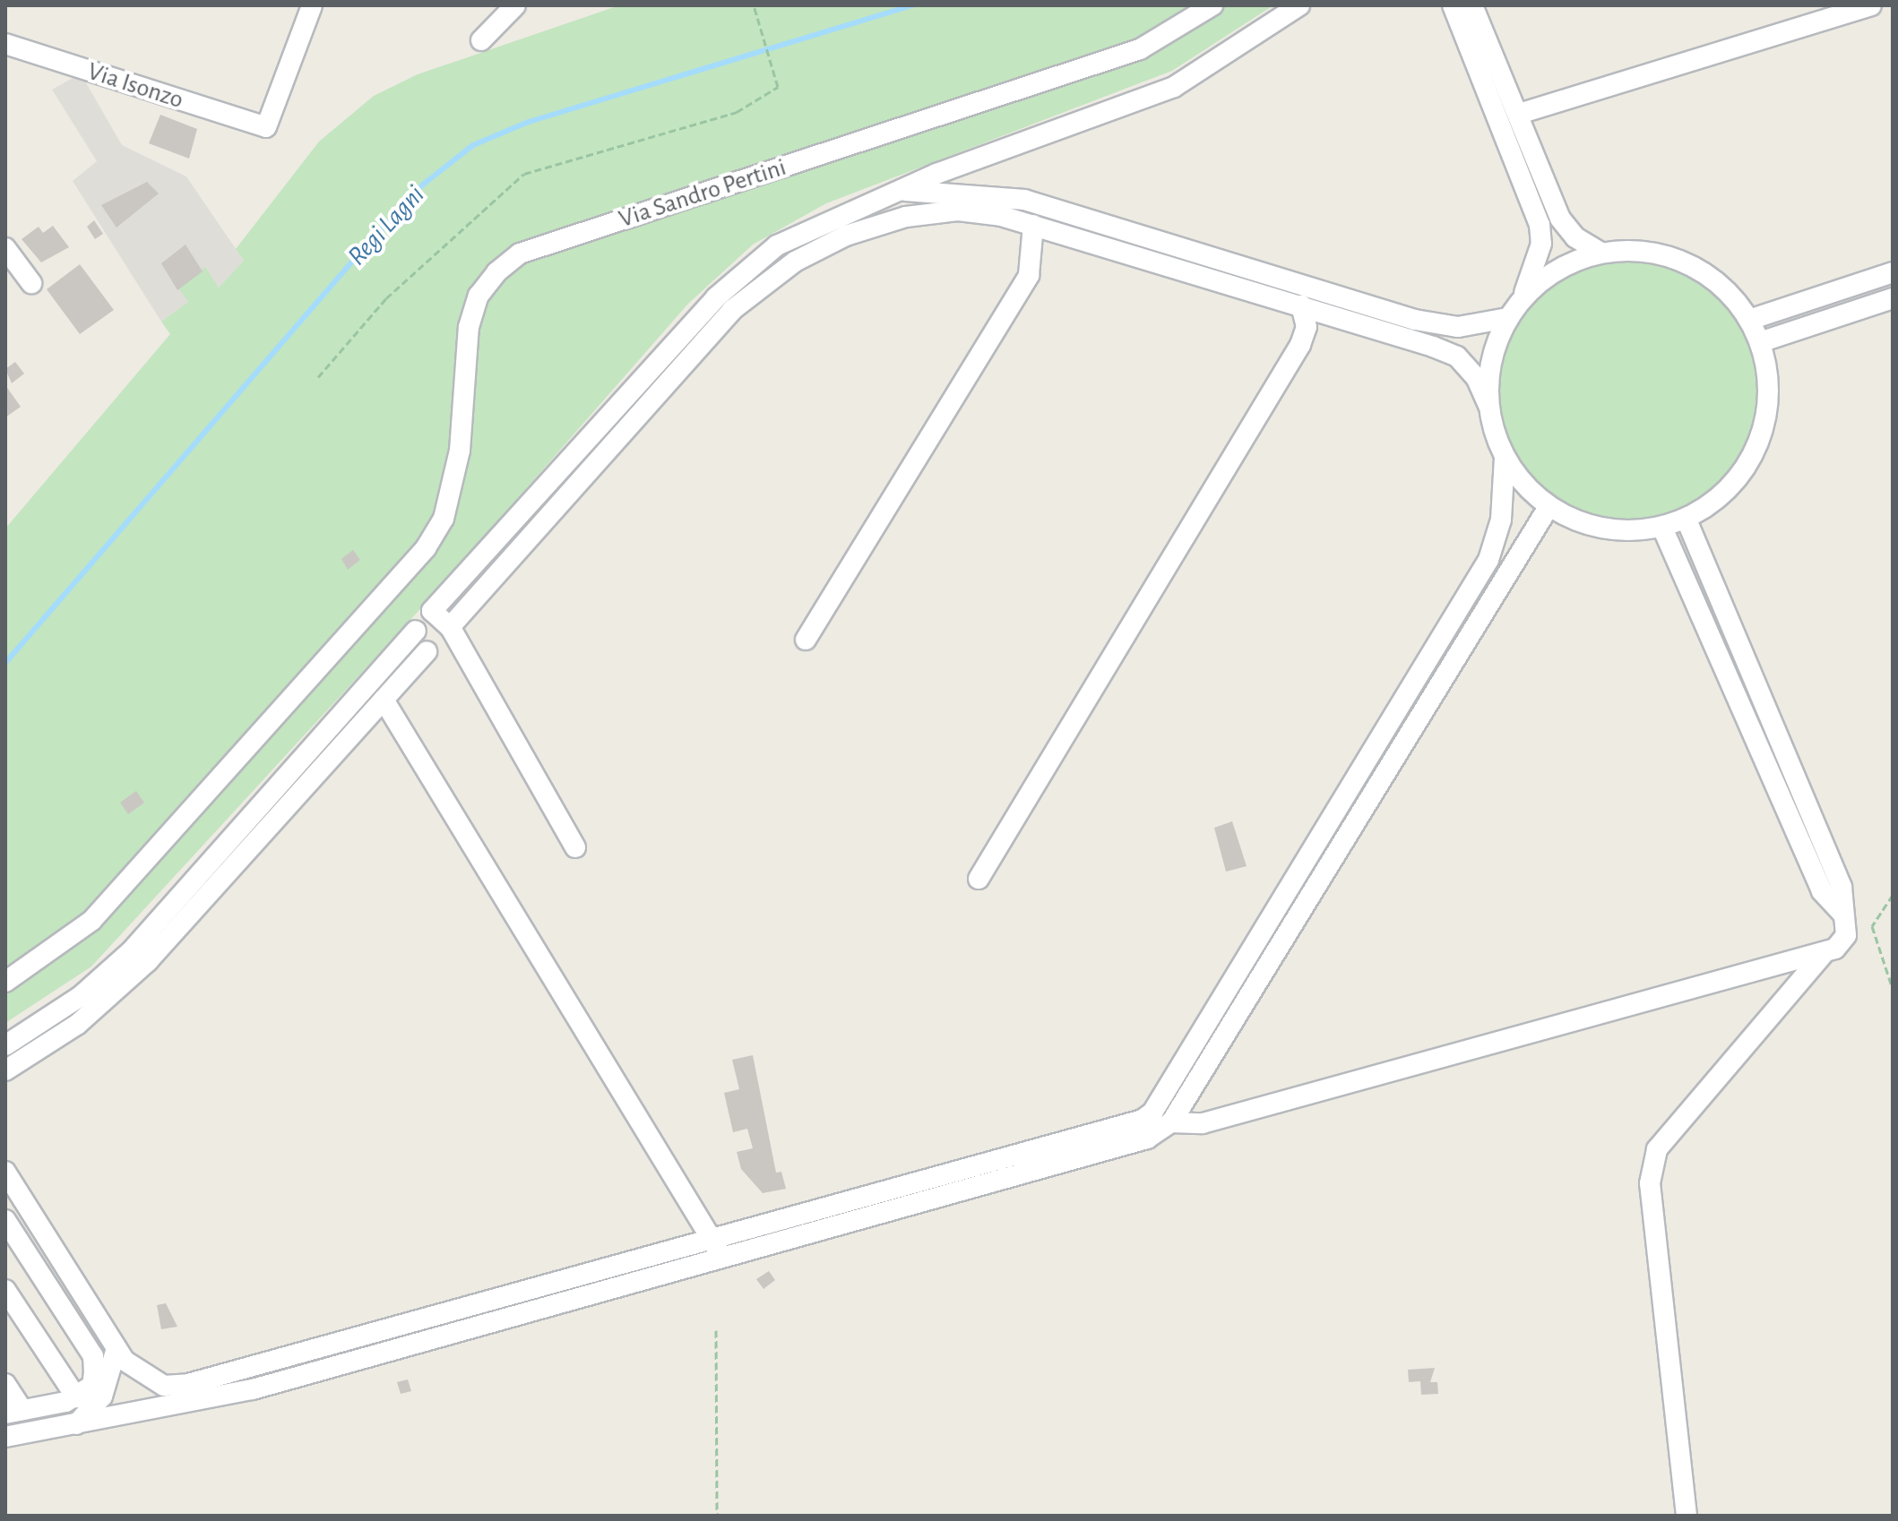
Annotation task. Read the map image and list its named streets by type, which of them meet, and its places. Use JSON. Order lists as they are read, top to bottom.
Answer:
{
  "streets": {
    "street": ["Via Isonzo", "Via Sandro Pertini"]
  },
  "water": ["Regi Lagni"]
}
